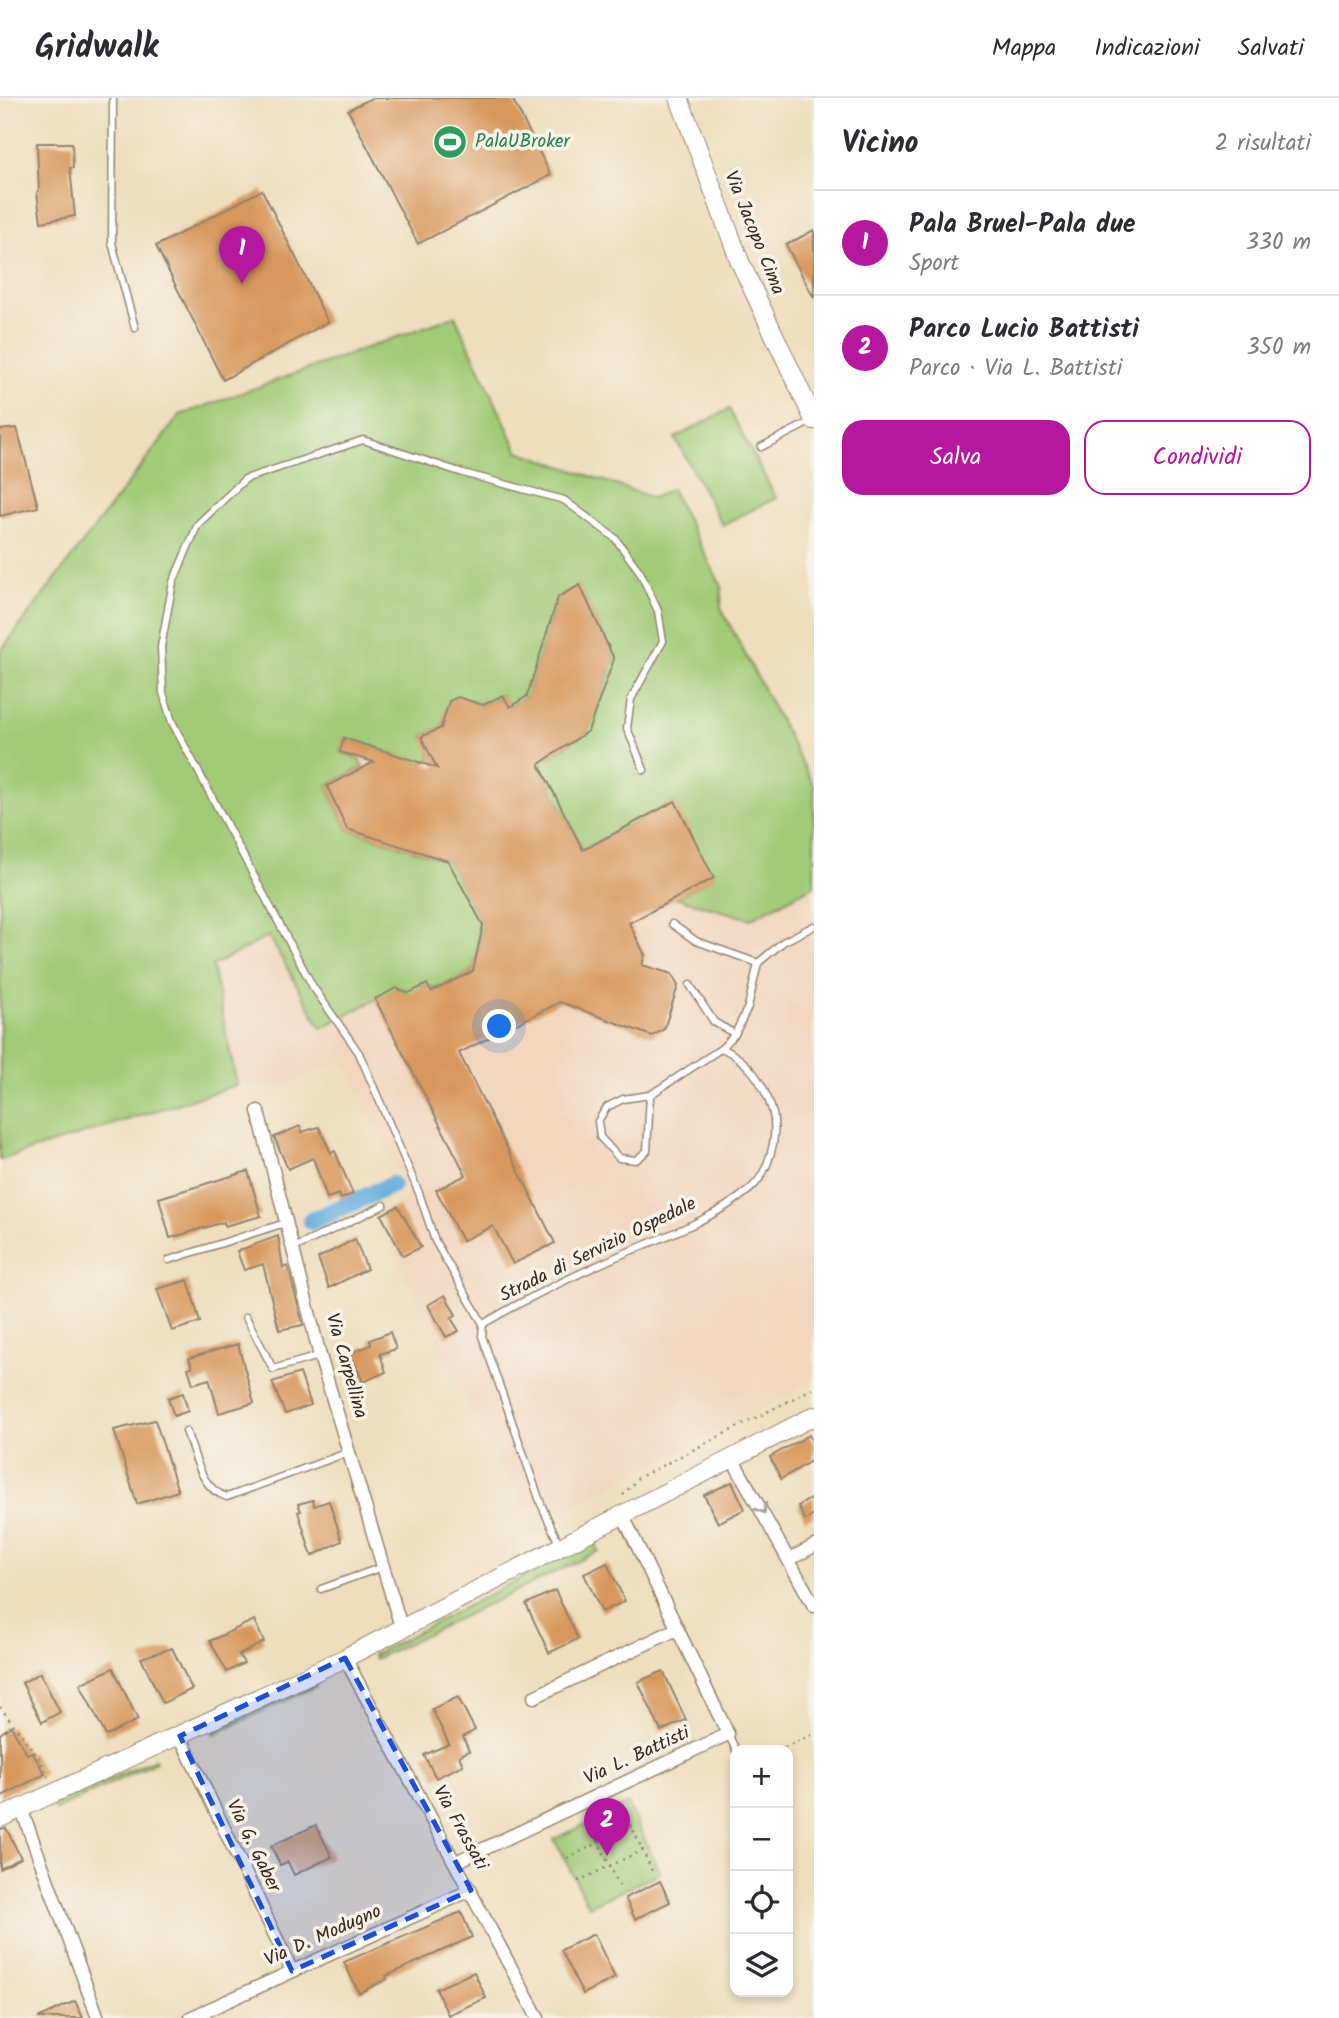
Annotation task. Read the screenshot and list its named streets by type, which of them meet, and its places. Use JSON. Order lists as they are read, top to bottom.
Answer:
{
  "streets": {
    "street": [
      "Via Jacopo Cima",
      "Via Carpellina",
      "Via L. Battisti",
      "Via Frassati",
      "Via G. Gaber",
      "Via D. Modugno"
    ],
    "lane": ["Strada di Servizio Ospedale"]
  },
  "crossings": [
    ["Via L. Battisti", "Via Frassati"],
    ["Via Frassati", "Via D. Modugno"],
    ["Via G. Gaber", "Via D. Modugno"]
  ],
  "places": {
    "sports": ["PalaUBroker"]
  },
  "page": {
    "header": "Gridwalk",
    "nav": ["Mappa", "Indicazioni", "Salvati"],
    "heading": ["Vicino", "2 risultati"],
    "list": [
      {
        "mark": "1",
        "name": "Pala Bruel-Pala due",
        "note": "Sport",
        "value": "330 m"
      },
      {
        "mark": "2",
        "name": "Parco Lucio Battisti",
        "note": "Parco · Via L. Battisti",
        "value": "350 m"
      }
    ],
    "pins": ["1", "2"],
    "buttons": ["Salva", "Condividi"],
    "map_buttons": ["+", "−"]
  }
}
